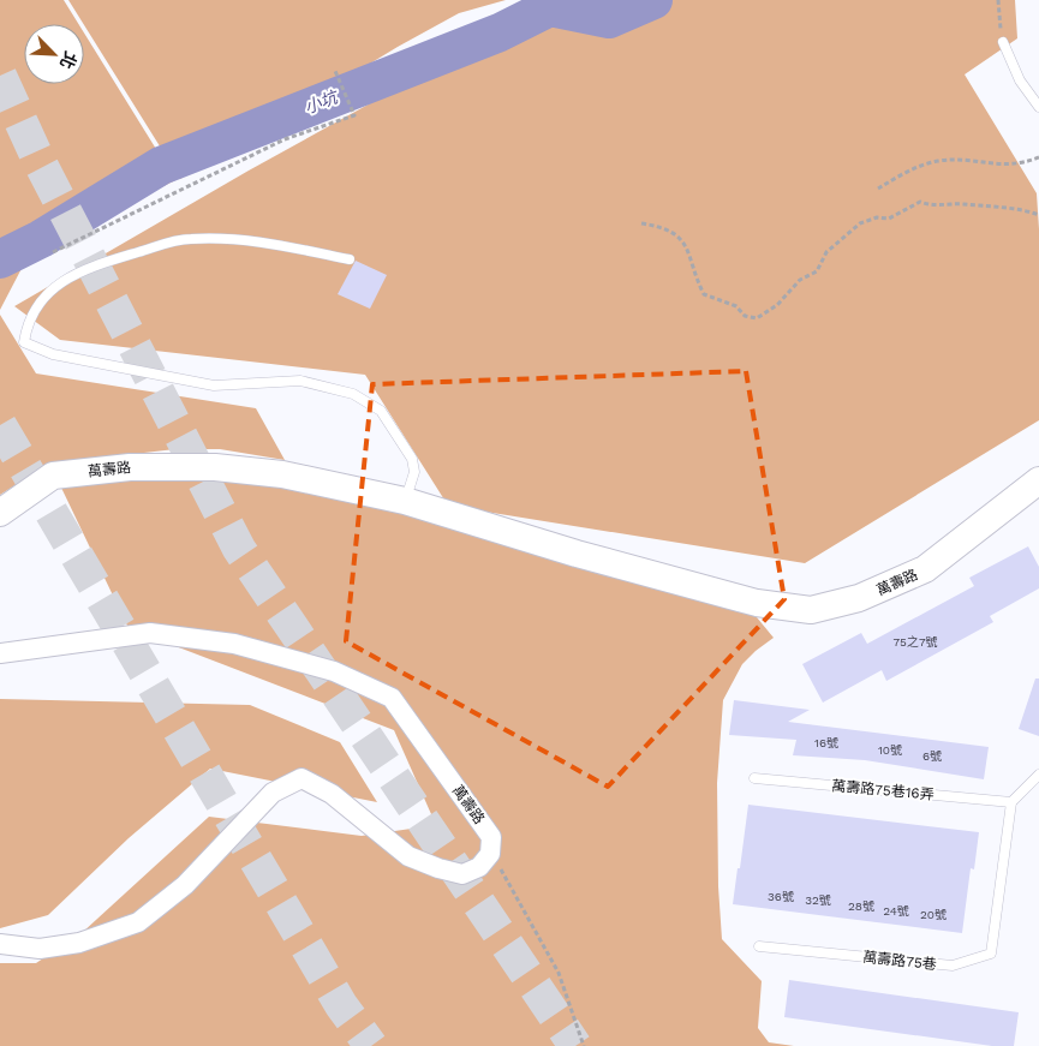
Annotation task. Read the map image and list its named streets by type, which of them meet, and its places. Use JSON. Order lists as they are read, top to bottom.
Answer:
{
  "streets": {
    "street": ["萬壽路"],
    "lane": ["萬壽路75巷16弄", "萬壽路75巷"]
  },
  "crossings": [
    ["萬壽路75巷16弄", "萬壽路75巷"]
  ],
  "water": ["小坑"],
  "house_numbers": [
    "75之7號",
    "16號",
    "10號",
    "6號",
    "36號",
    "32號",
    "28號",
    "24號",
    "20號"
  ],
  "north": "bottom right"
}
